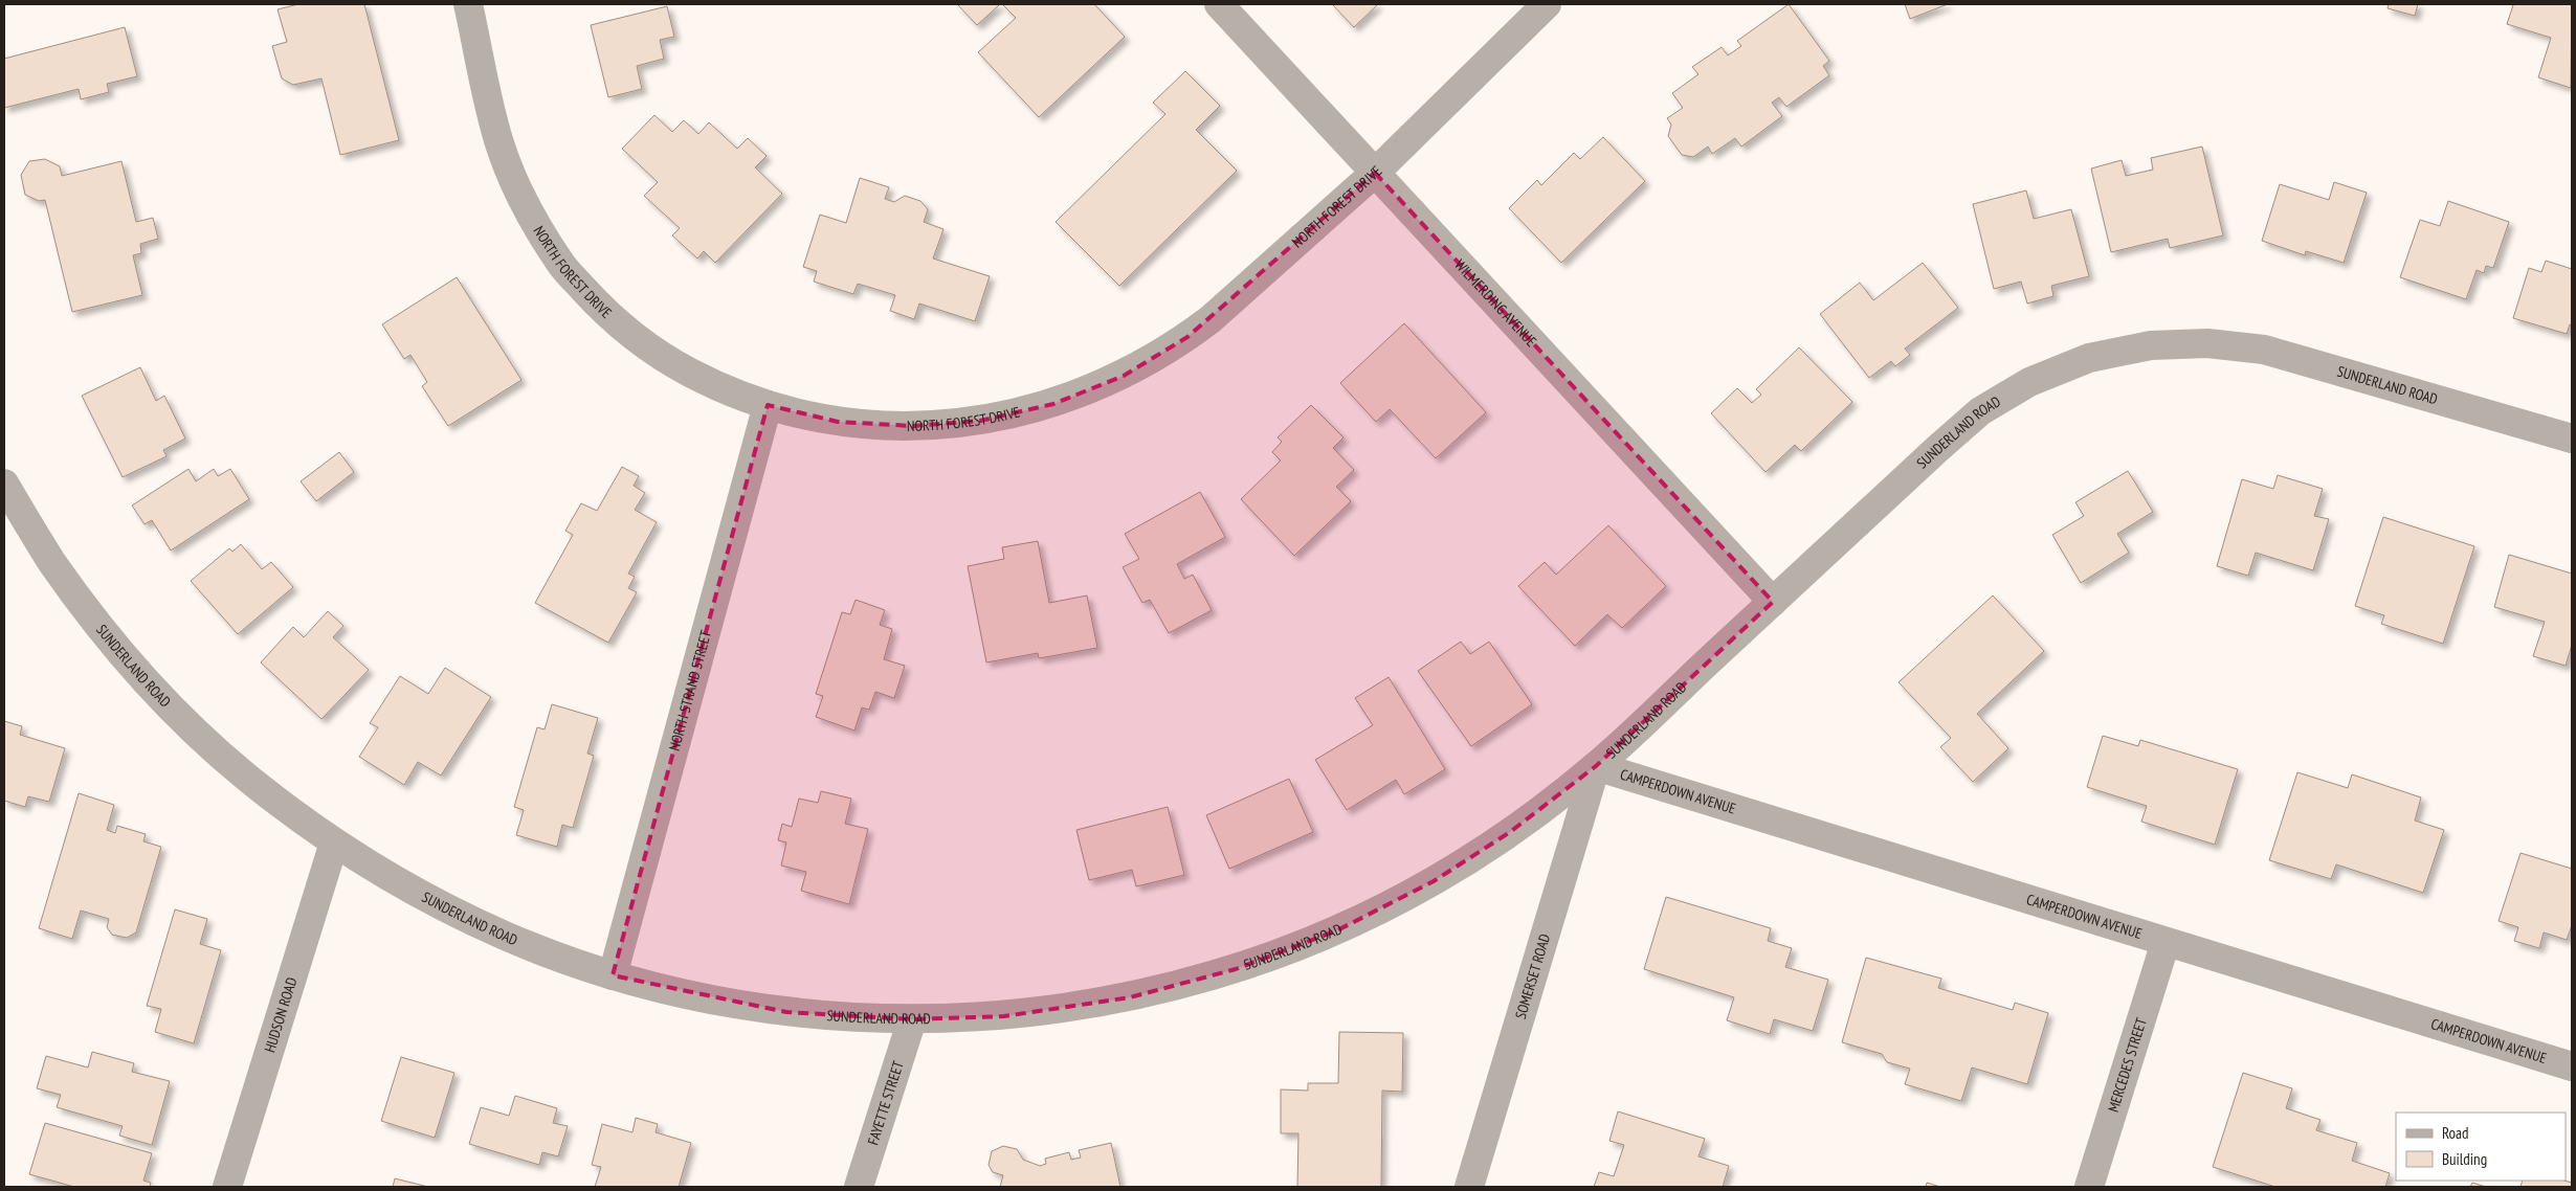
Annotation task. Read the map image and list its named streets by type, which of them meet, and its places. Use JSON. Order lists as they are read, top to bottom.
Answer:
{
  "streets": {
    "street": [
      "NORTH FOREST DRIVE",
      "WILMERDING AVENUE",
      "SUNDERLAND ROAD",
      "NORTH STRAND STREET",
      "CAMPERDOWN AVENUE",
      "SOMERSET ROAD",
      "HUDSON ROAD",
      "MERCEDES STREET",
      "FAYETTE STREET"
    ]
  },
  "crossings": [
    ["NORTH FOREST DRIVE", "WILMERDING AVENUE"],
    ["NORTH FOREST DRIVE", "NORTH STRAND STREET"],
    ["WILMERDING AVENUE", "SUNDERLAND ROAD"],
    ["SUNDERLAND ROAD", "NORTH STRAND STREET"],
    ["SUNDERLAND ROAD", "CAMPERDOWN AVENUE"],
    ["SUNDERLAND ROAD", "SOMERSET ROAD"],
    ["SUNDERLAND ROAD", "HUDSON ROAD"],
    ["SUNDERLAND ROAD", "FAYETTE STREET"],
    ["CAMPERDOWN AVENUE", "SOMERSET ROAD"],
    ["CAMPERDOWN AVENUE", "MERCEDES STREET"]
  ],
  "legend": ["Road", "Building"]
}
